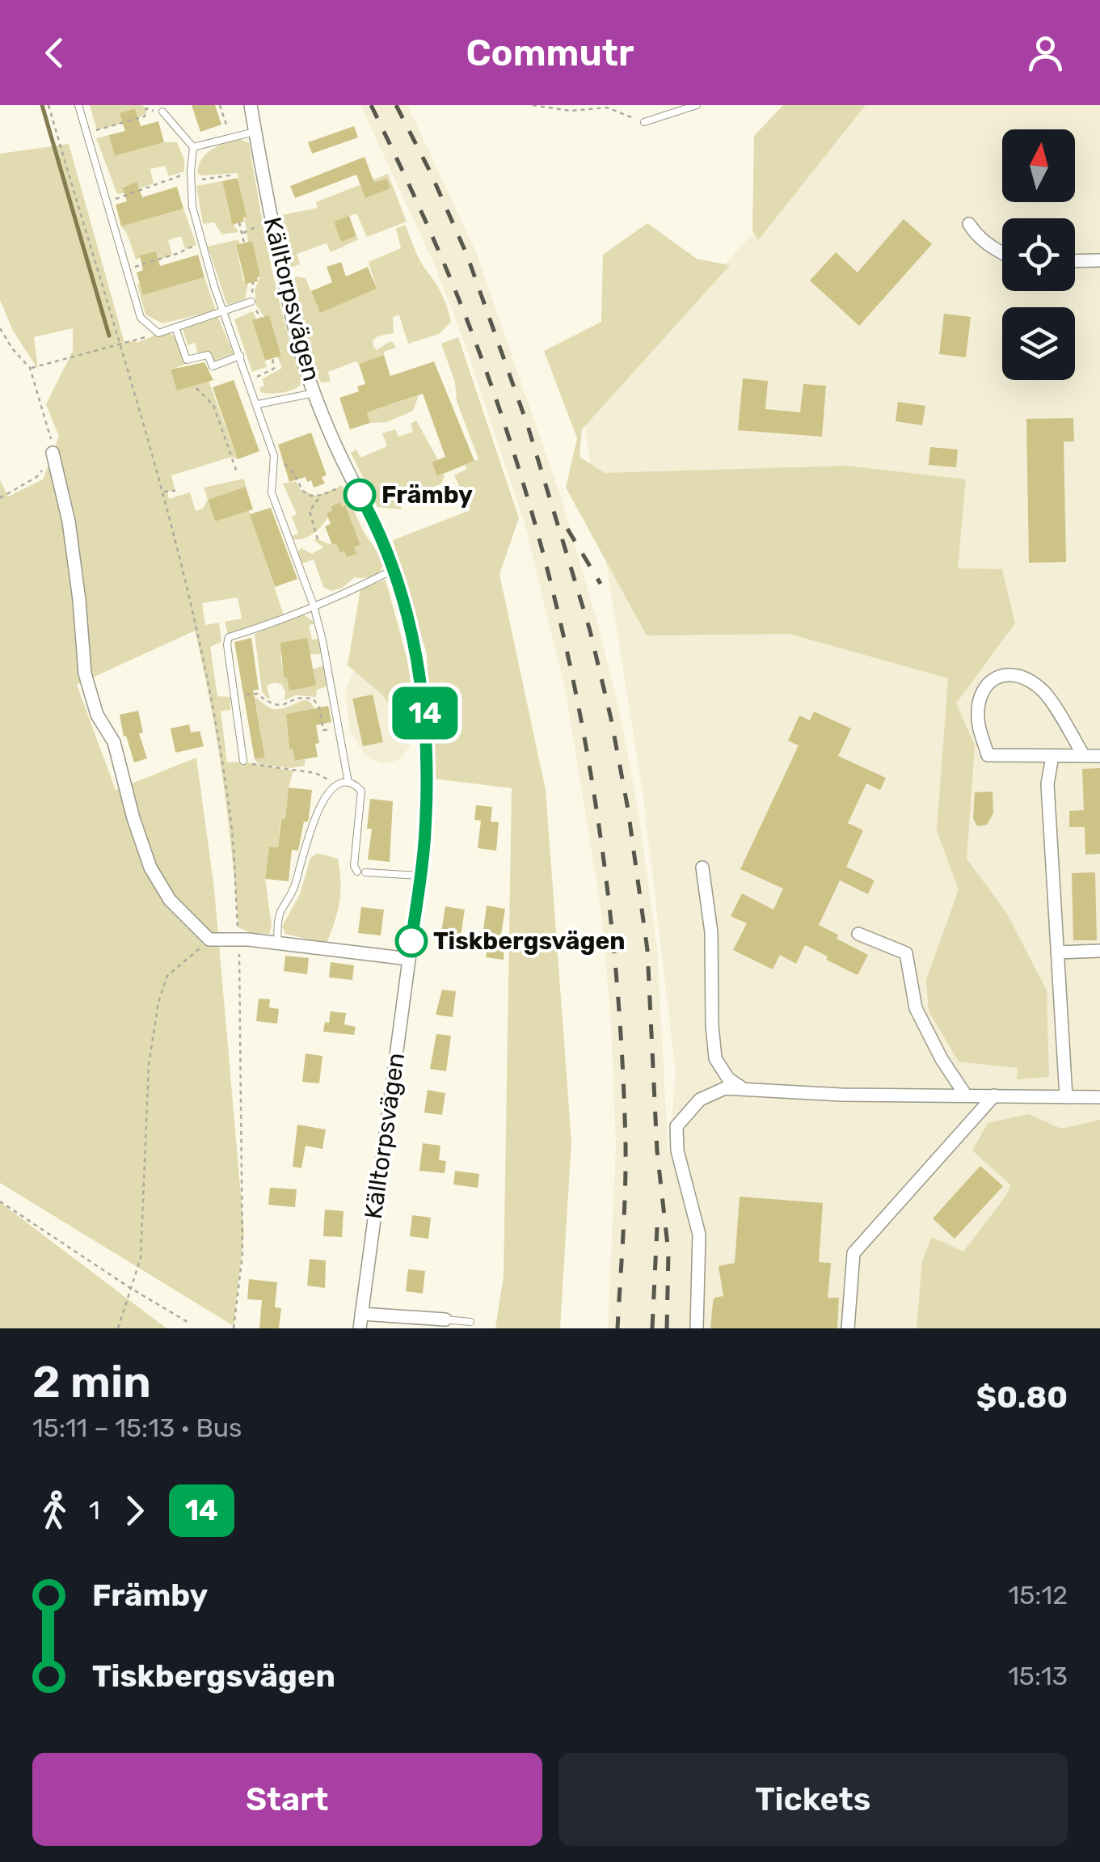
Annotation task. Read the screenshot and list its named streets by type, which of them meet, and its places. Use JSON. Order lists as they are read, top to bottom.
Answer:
{
  "streets": {
    "street": ["Källtorpsvägen"]
  },
  "places": ["Främby", "Tiskbergsvägen"],
  "lines": ["bus line 14"],
  "north": "top",
  "page": {
    "header": "Commutr",
    "on_map": "14",
    "heading": ["2 min", "15:11 – 15:13 · Bus", "$0.80"],
    "legs": ["1", "14"],
    "list": [
      {
        "name": "Främby",
        "value": "15:12"
      },
      {
        "name": "Tiskbergsvägen",
        "value": "15:13"
      }
    ],
    "buttons": ["Start", "Tickets"]
  }
}
